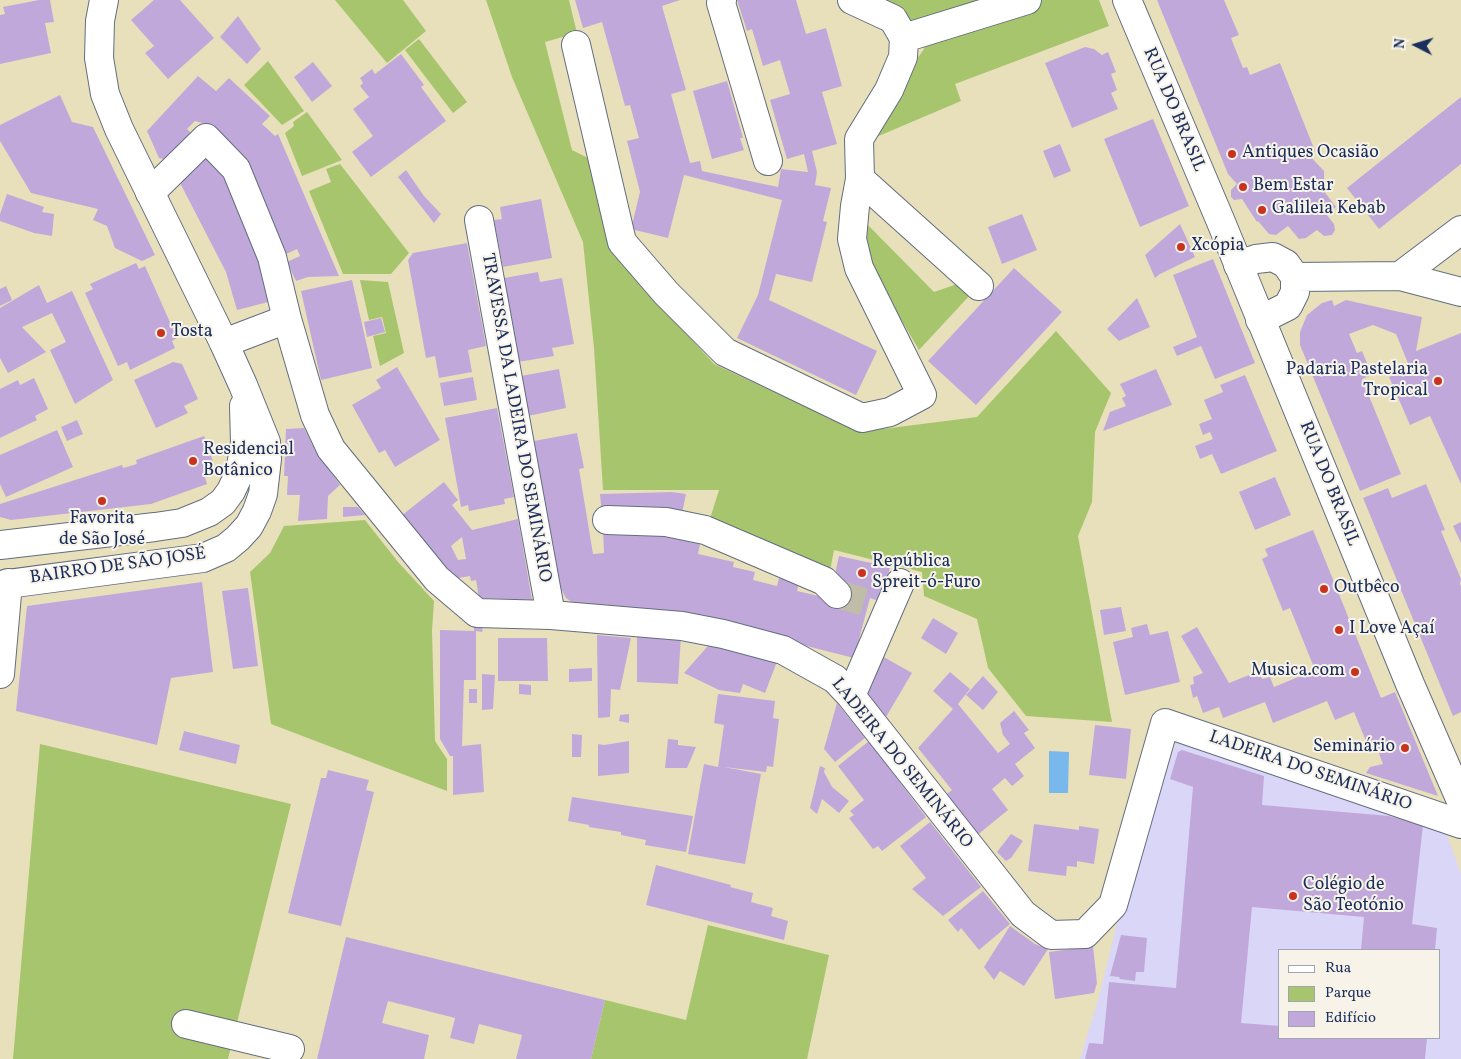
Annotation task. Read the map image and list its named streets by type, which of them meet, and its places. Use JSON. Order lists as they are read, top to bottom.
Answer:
{
  "streets": {
    "street": [
      "RUA DO BRASIL",
      "TRAVESSA DA LADEIRA DO SEMINÁRIO",
      "BAIRRO DE SÃO JOSÉ",
      "LADEIRA DO SEMINÁRIO"
    ]
  },
  "crossings": [
    ["TRAVESSA DA LADEIRA DO SEMINÁRIO", "LADEIRA DO SEMINÁRIO"]
  ],
  "places": [
    "Antiques Ocasião",
    "Bem Estar",
    "Galileia Kebab",
    "Xcópia",
    "Tosta",
    "Padaria Pastelaria Tropical",
    "Residencial Botânico",
    "Favorita de São José",
    "República Spreit-ó-Furo",
    "Outbêco",
    "I Love Açaí",
    "Musica.com",
    "Seminário",
    "Colégio de São Teotónio"
  ],
  "legend": ["Rua", "Parque", "Edifício"],
  "north": "left"
}
